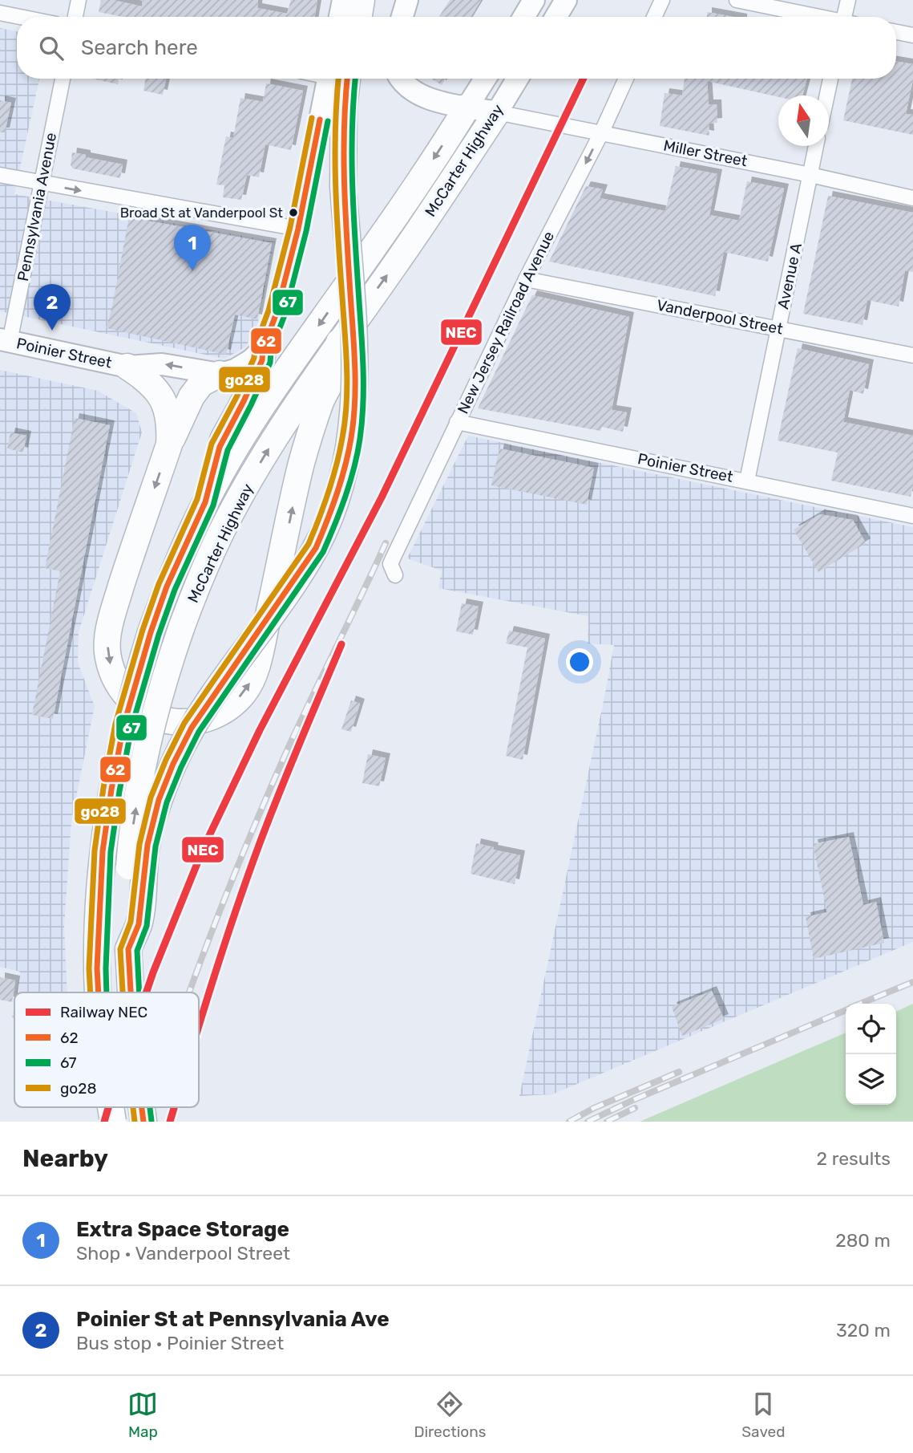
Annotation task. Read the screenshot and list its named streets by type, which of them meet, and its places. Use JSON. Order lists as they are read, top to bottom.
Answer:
{
  "streets": {
    "highway": ["McCarter Highway"],
    "main road": ["Poinier Street"],
    "street": [
      "Miller Street",
      "Pennsylvania Avenue",
      "Avenue A",
      "Vanderpool Street",
      "New Jersey Railroad Avenue"
    ]
  },
  "crossings": [
    ["Miller Street", "McCarter Highway"],
    ["Miller Street", "Avenue A"],
    ["Miller Street", "New Jersey Railroad Avenue"],
    ["Pennsylvania Avenue", "Poinier Street"],
    ["Avenue A", "Vanderpool Street"],
    ["Avenue A", "Poinier Street"],
    ["Vanderpool Street", "New Jersey Railroad Avenue"],
    ["New Jersey Railroad Avenue", "Poinier Street"]
  ],
  "places": ["Broad St at Vanderpool St"],
  "lines": [
    "rail line NEC",
    "transit line 62",
    "transit line 67",
    "transit line go28"
  ],
  "legend": [
    "Railway NEC",
    "62",
    "67",
    "go28"
  ],
  "north": "top",
  "page": {
    "search": "Search here",
    "pins": ["1", "2"],
    "heading": ["Nearby", "2 results"],
    "list": [
      {
        "mark": "1",
        "name": "Extra Space Storage",
        "note": "Shop · Vanderpool Street",
        "value": "280 m"
      },
      {
        "mark": "2",
        "name": "Poinier St at Pennsylvania Ave",
        "note": "Bus stop · Poinier Street",
        "value": "320 m"
      }
    ],
    "nav": ["Map", "Directions", "Saved"]
  }
}
